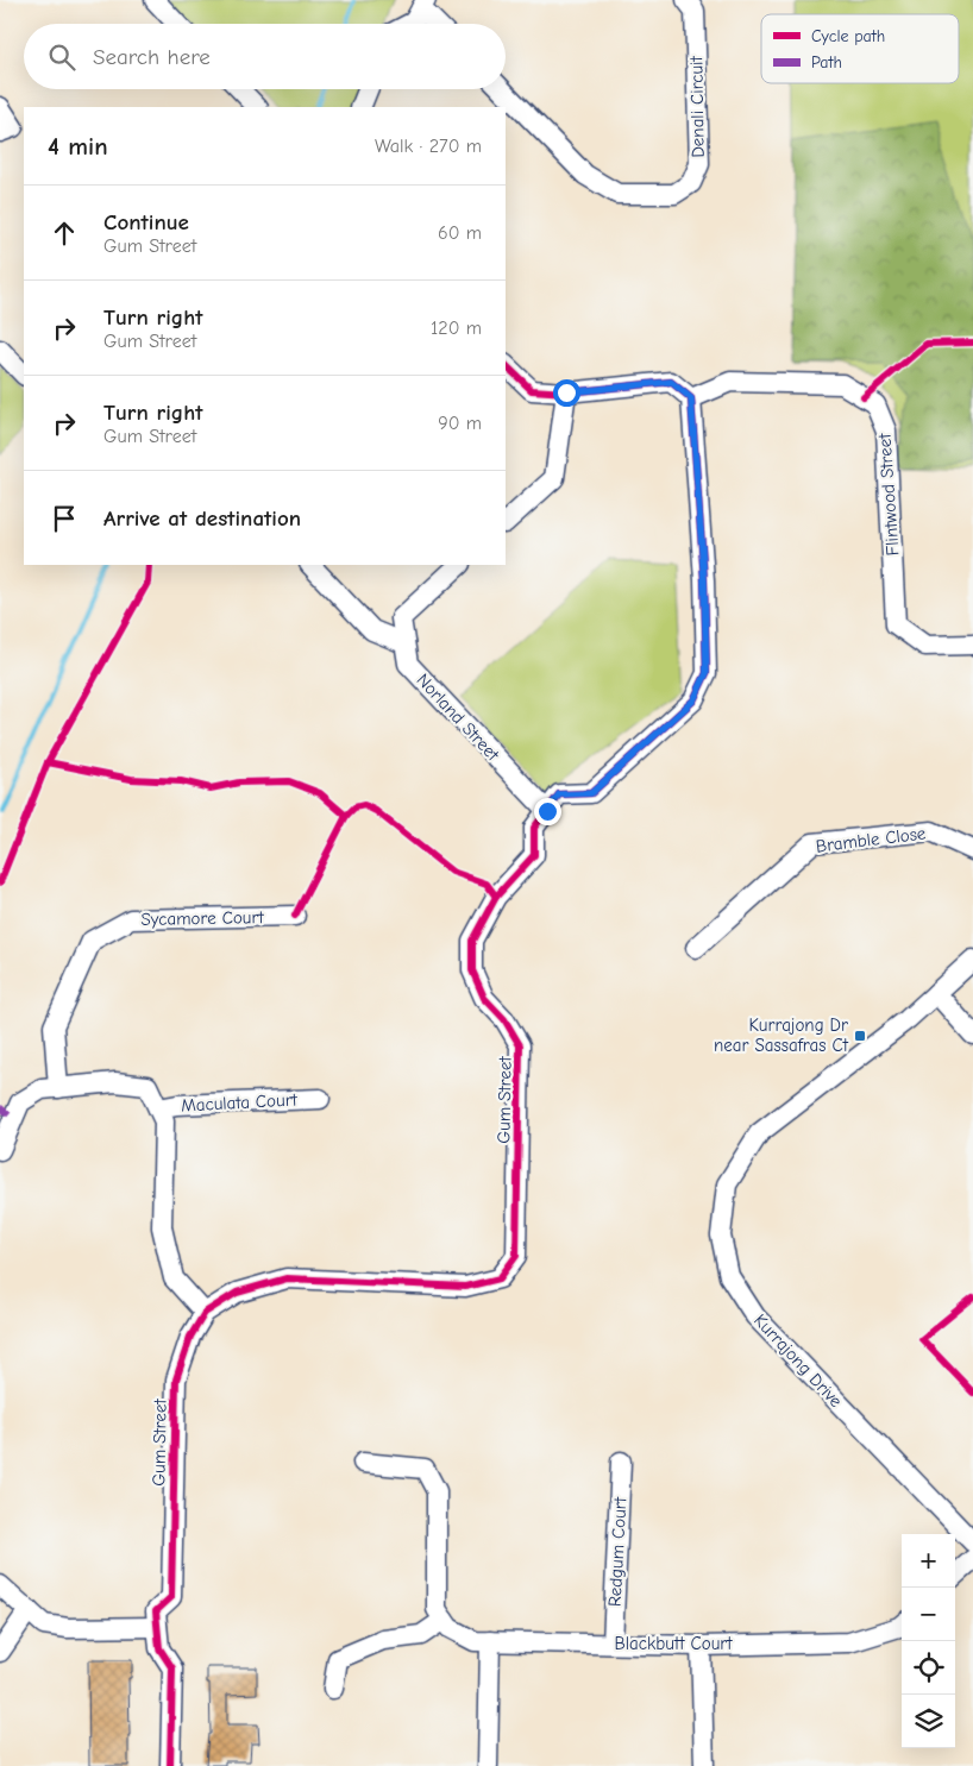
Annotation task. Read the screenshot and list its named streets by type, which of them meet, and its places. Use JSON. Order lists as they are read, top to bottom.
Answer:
{
  "streets": {
    "street": [
      "Denali Circuit",
      "Flintwood Street",
      "Norland Street",
      "Bramble Close",
      "Sycamore Court",
      "Gum Street",
      "Maculata Court",
      "Kurrajong Drive",
      "Redgum Court",
      "Blackbutt Court"
    ]
  },
  "crossings": [
    ["Flintwood Street", "Gum Street"],
    ["Norland Street", "Gum Street"],
    ["Redgum Court", "Blackbutt Court"]
  ],
  "places": {
    "transit": ["Kurrajong Dr near Sassafras Ct"]
  },
  "legend": ["Cycle path", "Path"],
  "page": {
    "search": "Search here",
    "heading": ["4 min", "Walk · 270 m"],
    "list": [
      ["Continue", "Gum Street", "60 m"],
      ["Turn right", "Gum Street", "120 m"],
      ["Turn right", "Gum Street", "90 m"],
      "Arrive at destination"
    ],
    "map_buttons": ["+", "−"]
  }
}
